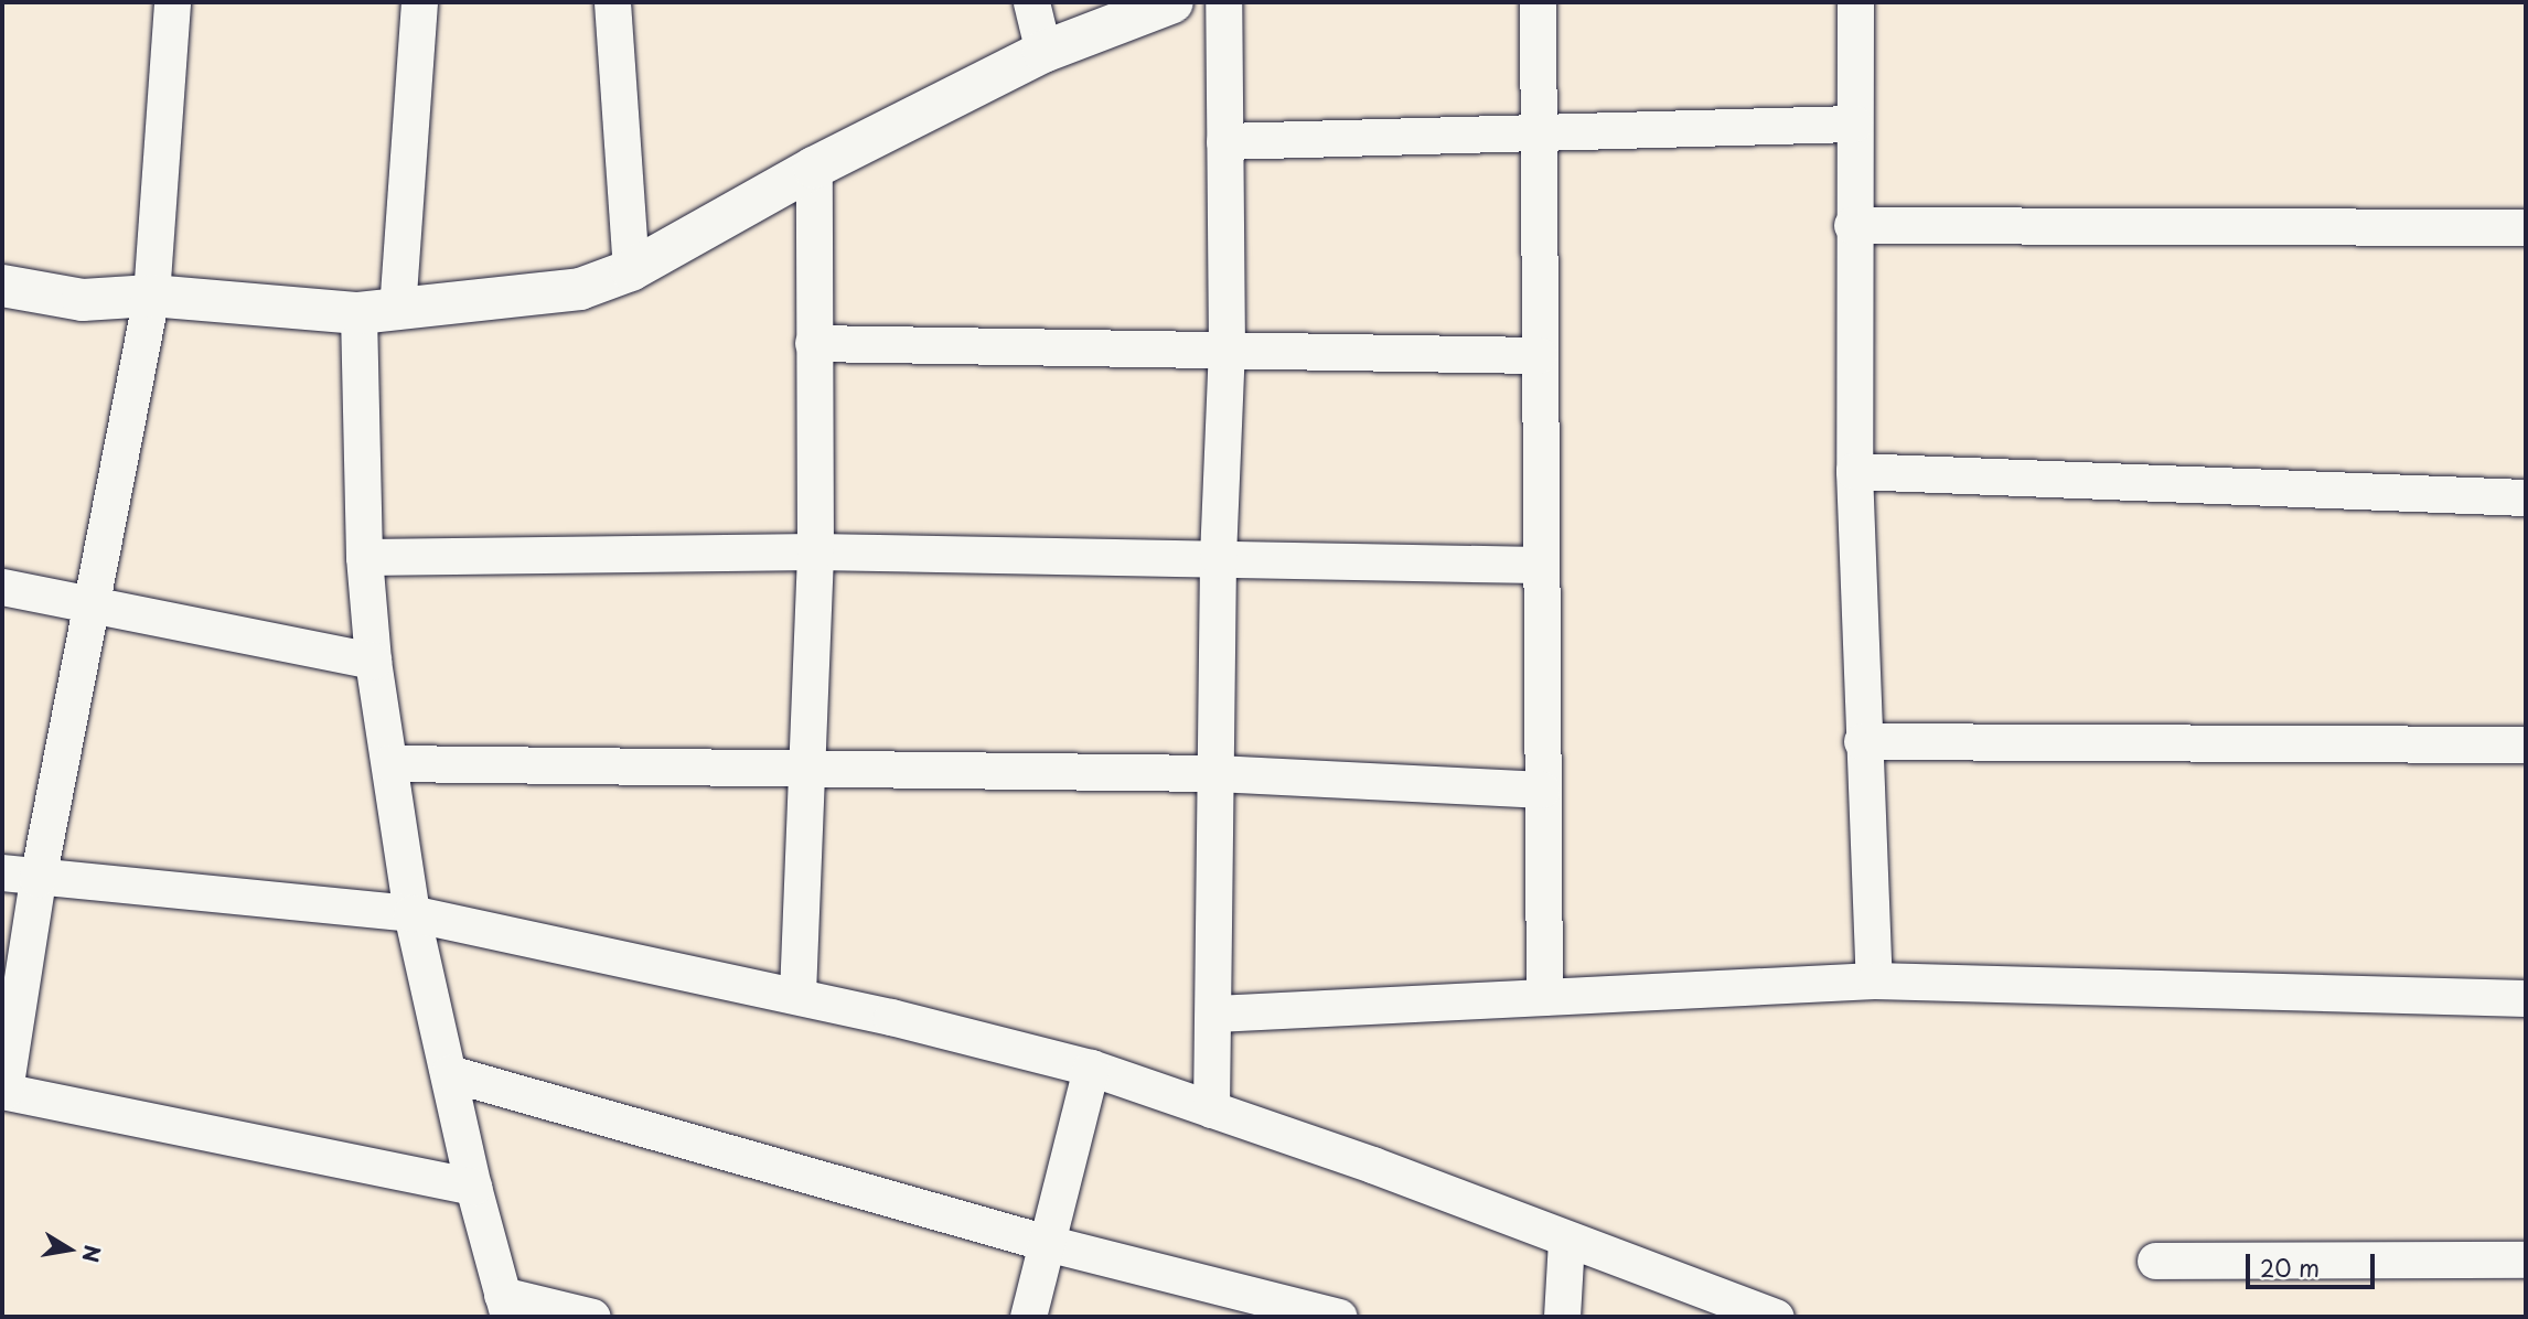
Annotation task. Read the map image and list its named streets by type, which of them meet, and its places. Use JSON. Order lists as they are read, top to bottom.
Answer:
{
  "scale_bar": "20 m",
  "north": "right"
}
